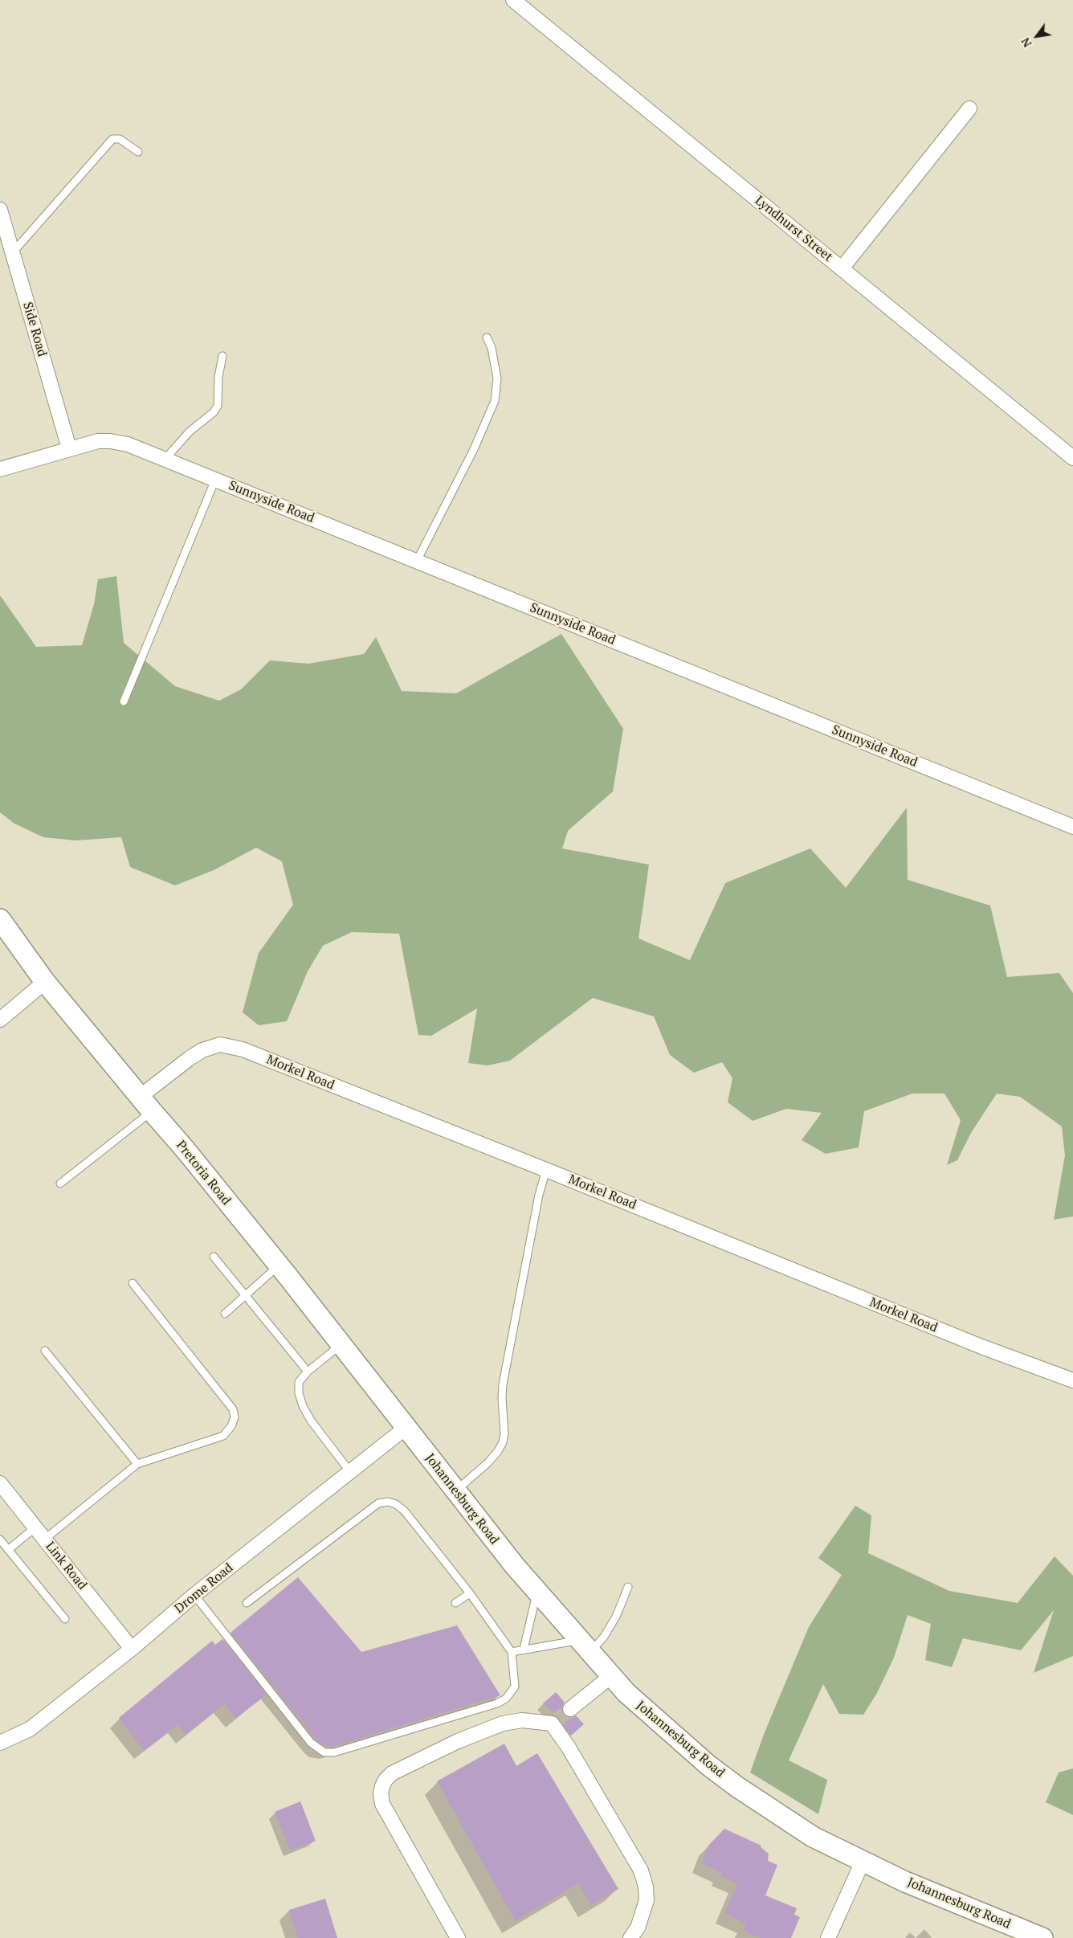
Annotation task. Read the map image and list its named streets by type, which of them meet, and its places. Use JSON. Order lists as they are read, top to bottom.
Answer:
{
  "streets": {
    "main road": ["Pretoria Road", "Johannesburg Road"],
    "street": [
      "Lyndhurst Street",
      "Side Road",
      "Sunnyside Road",
      "Morkel Road",
      "Link Road",
      "Drome Road"
    ]
  },
  "crossings": [
    ["Side Road", "Sunnyside Road"],
    ["Morkel Road", "Pretoria Road"],
    ["Pretoria Road", "Johannesburg Road"],
    ["Pretoria Road", "Drome Road"],
    ["Johannesburg Road", "Drome Road"],
    ["Link Road", "Drome Road"]
  ],
  "north": "bottom left"
}
